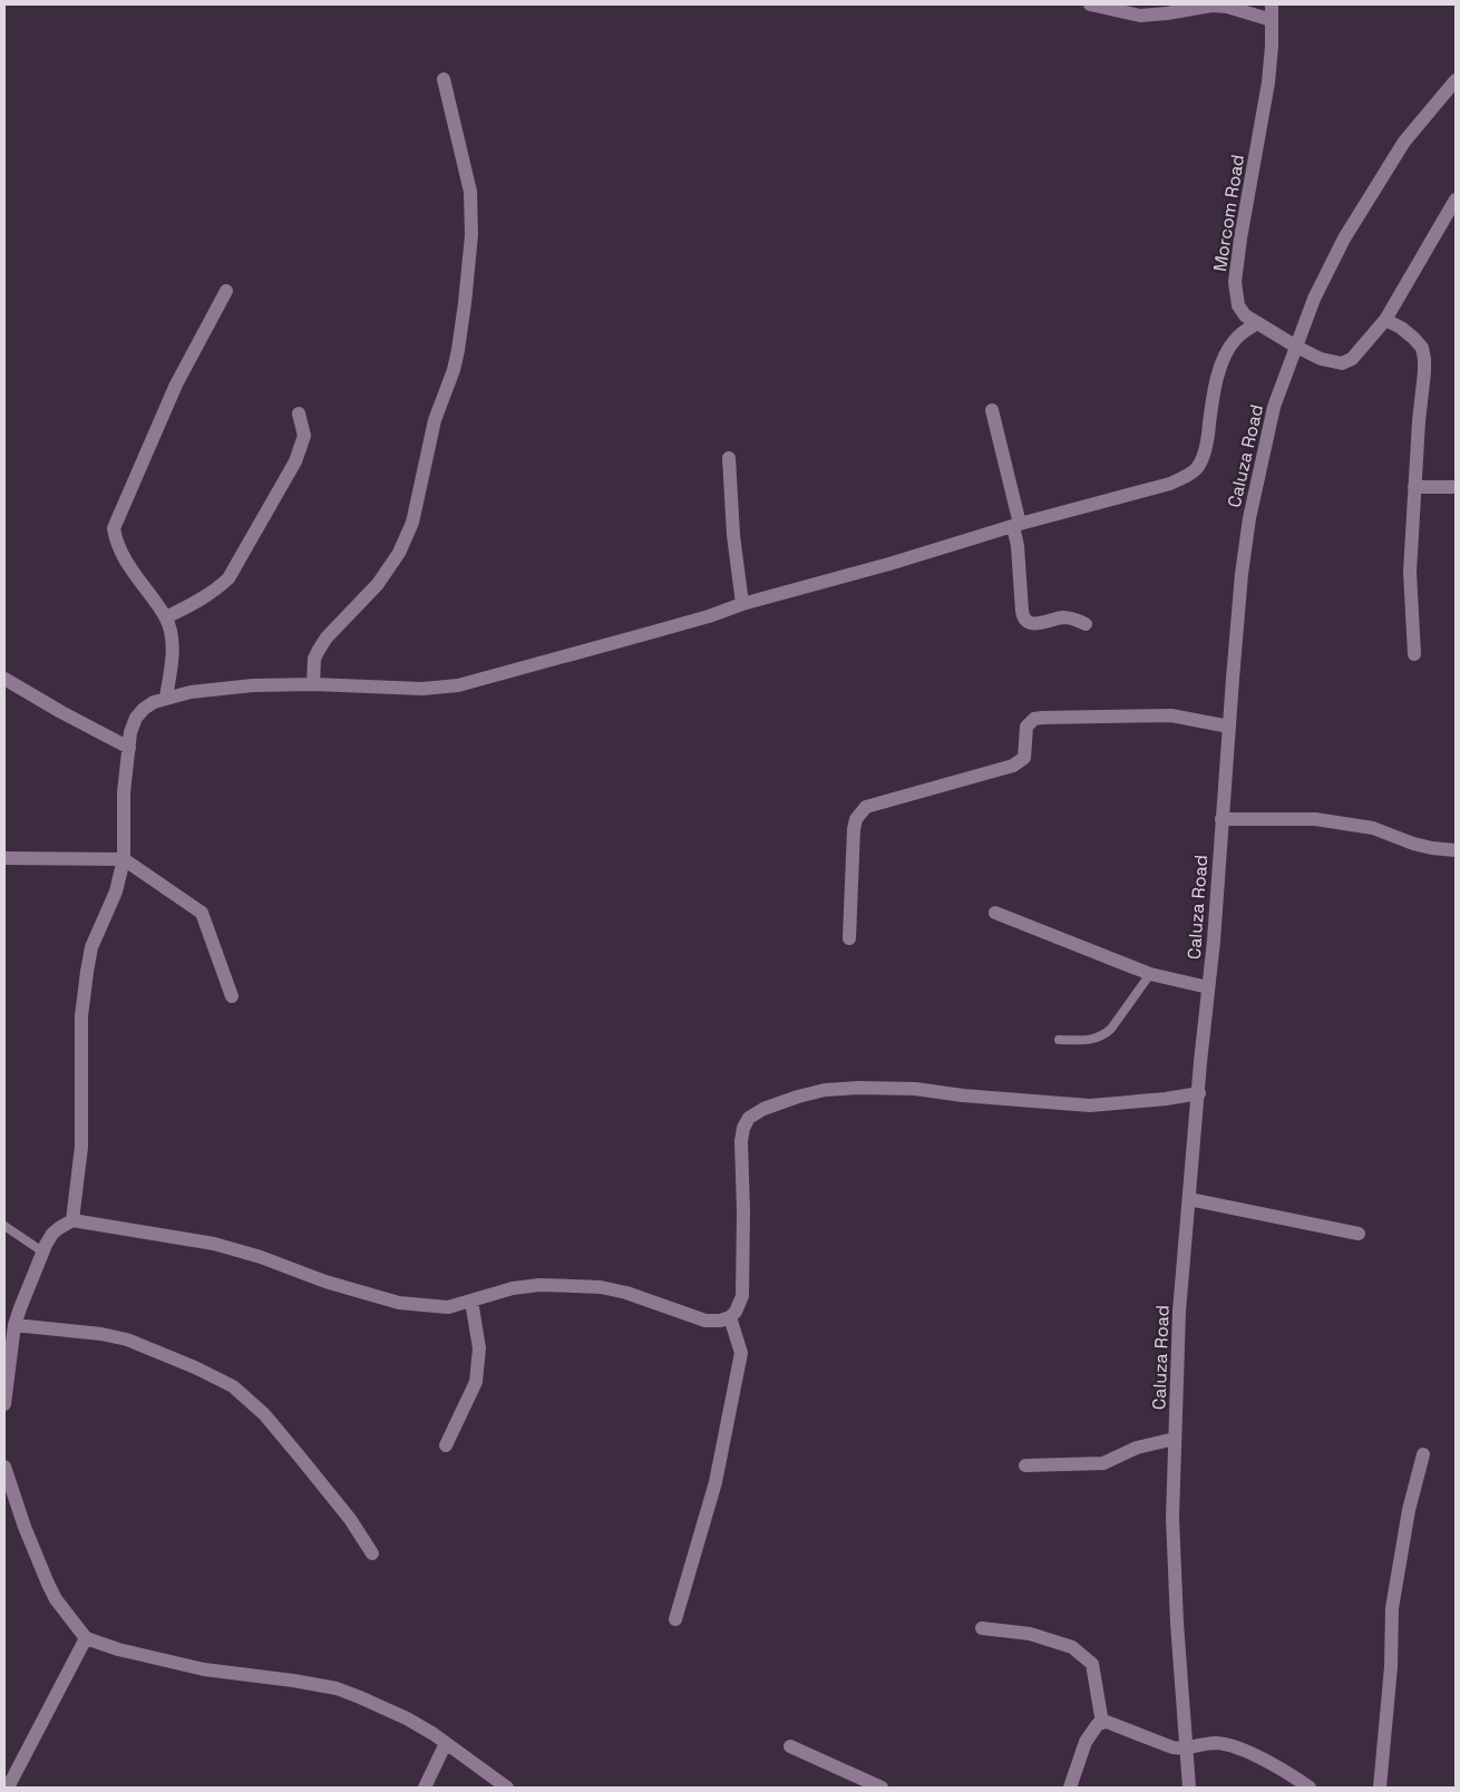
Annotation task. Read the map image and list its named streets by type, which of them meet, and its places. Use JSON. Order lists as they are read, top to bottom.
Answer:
{
  "streets": {
    "street": ["Morcom Road", "Caluza Road"]
  },
  "crossings": [
    ["Morcom Road", "Caluza Road"]
  ]
}
